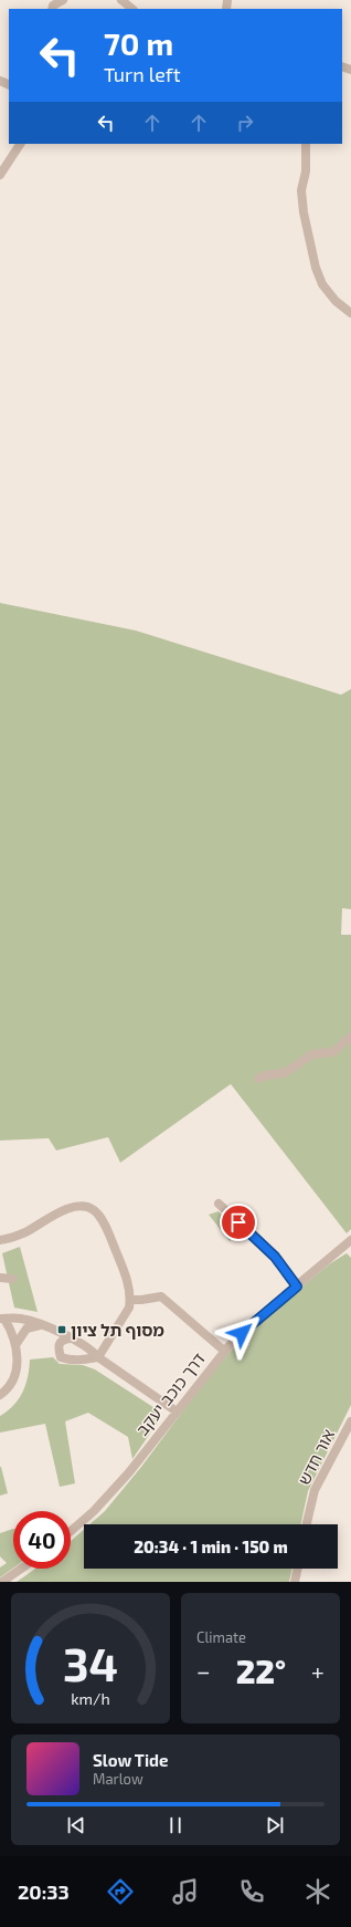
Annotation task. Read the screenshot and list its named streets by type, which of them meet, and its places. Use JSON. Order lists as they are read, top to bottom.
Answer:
{
  "streets": {
    "street": ["דרך כוכב יעקב", "אור חדש"]
  },
  "places": {
    "transit": ["מסוף תל ציון"]
  },
  "page": {
    "turn": ["70 m", "Turn left"],
    "limit": "40",
    "trip": "20:34 · 1 min · 150 m",
    "tile": "Climate",
    "heat": ["−", "22°", "+"],
    "song": ["Slow Tide", "Marlow"],
    "tabs": "20:33",
    "gauge": ["34", "km/h"]
  }
}
